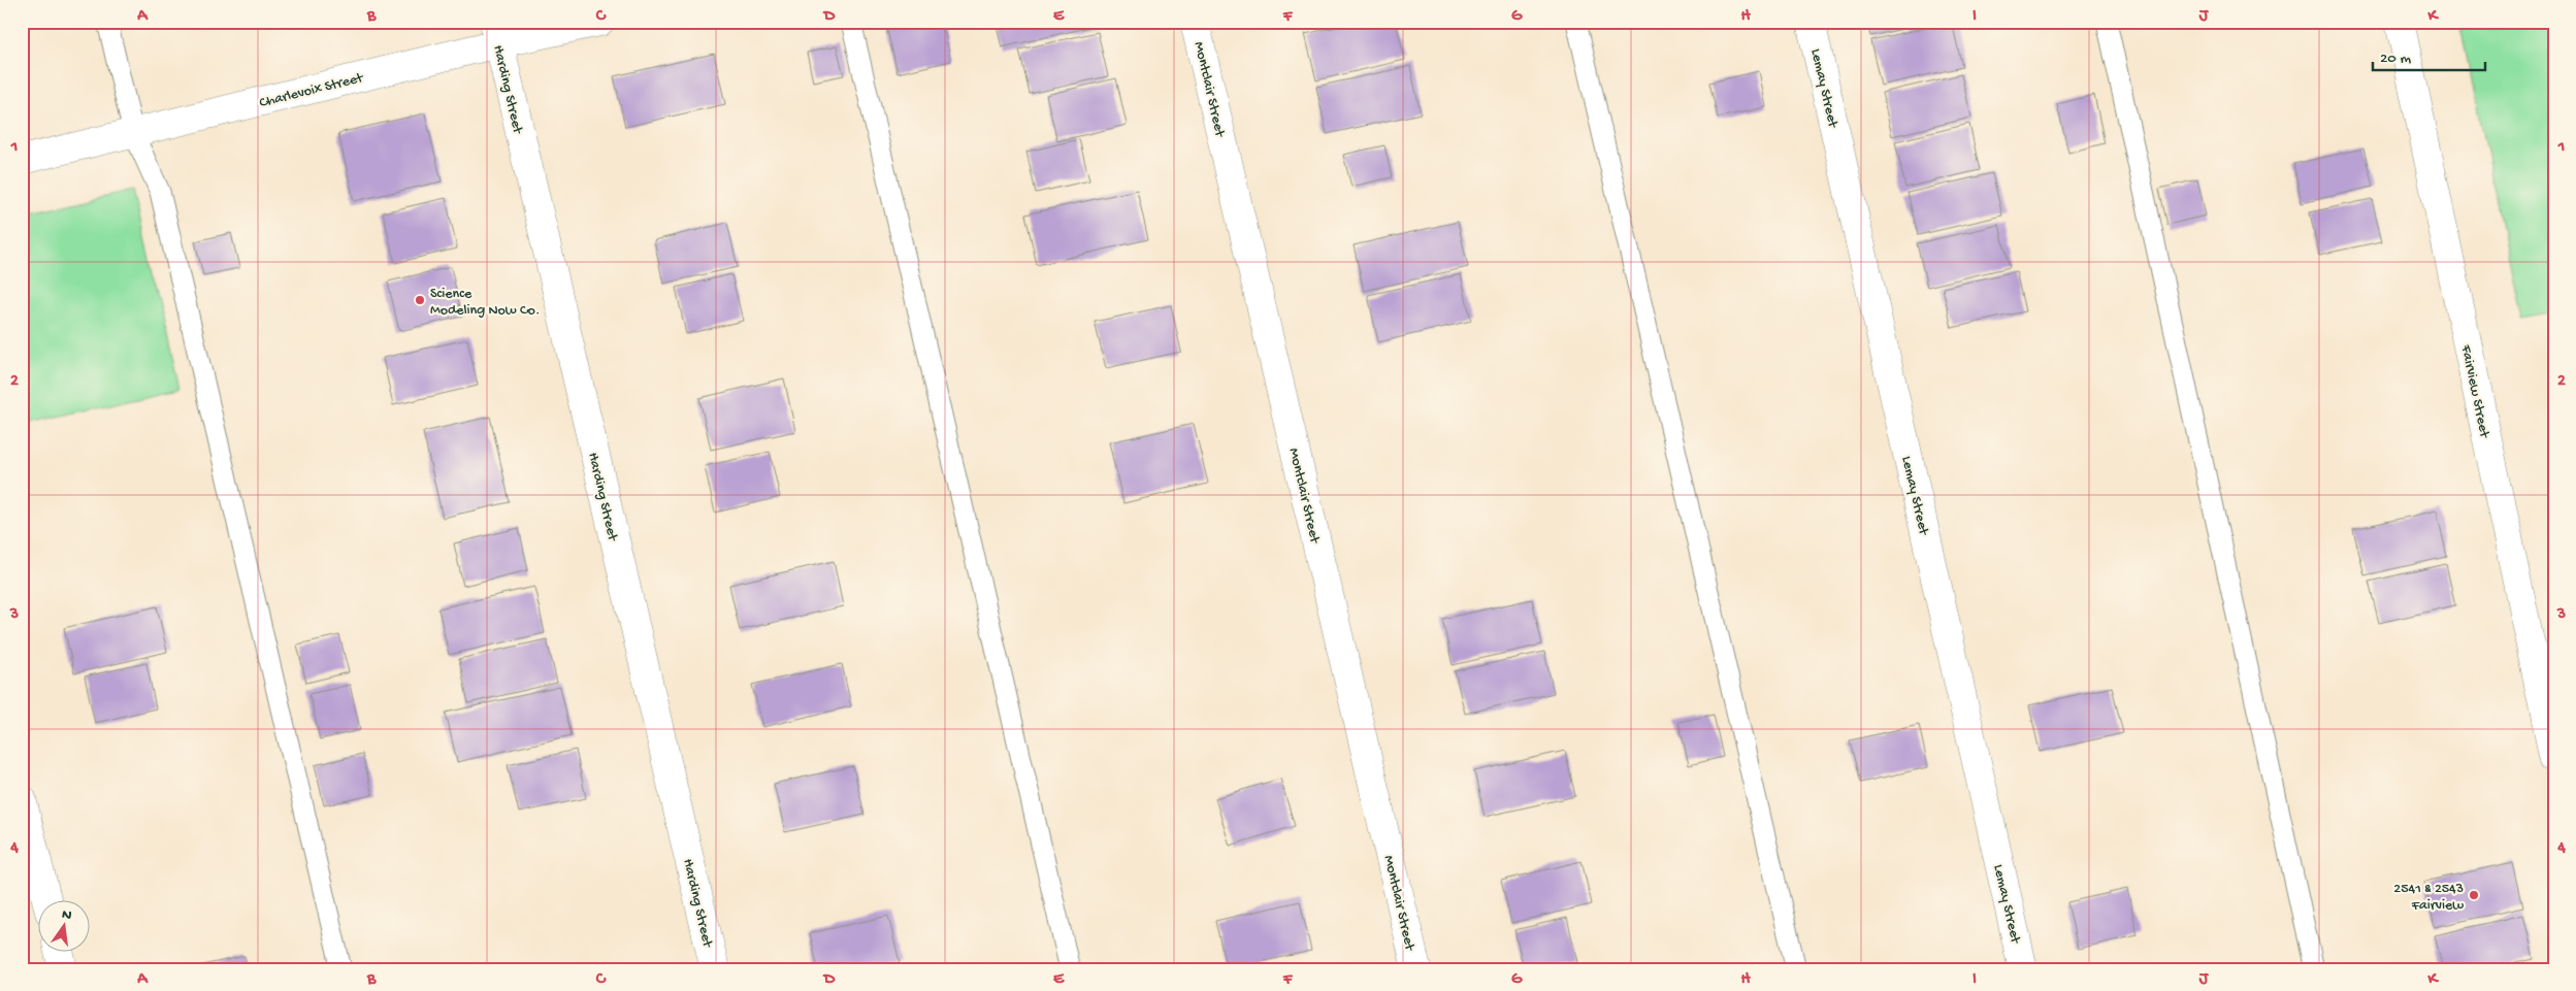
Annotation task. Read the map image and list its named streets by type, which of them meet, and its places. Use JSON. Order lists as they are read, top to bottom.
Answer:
{
  "streets": {
    "street": [
      "Lemay Street",
      "Charlevoix Street",
      "Harding Street",
      "Montclair Street",
      "Fairview Street"
    ]
  },
  "crossings": [
    ["Charlevoix Street", "Harding Street"]
  ],
  "places": ["Science Modeling Now Co.", "2541 & 2543 Fairview"],
  "scale_bar": "20 m",
  "north": "top",
  "grid": {
    "columns": [
      "A",
      "B",
      "C",
      "D",
      "E",
      "F",
      "G",
      "H",
      "I",
      "J",
      "K"
    ],
    "rows": [
      "1",
      "2",
      "3",
      "4"
    ]
  }
}
